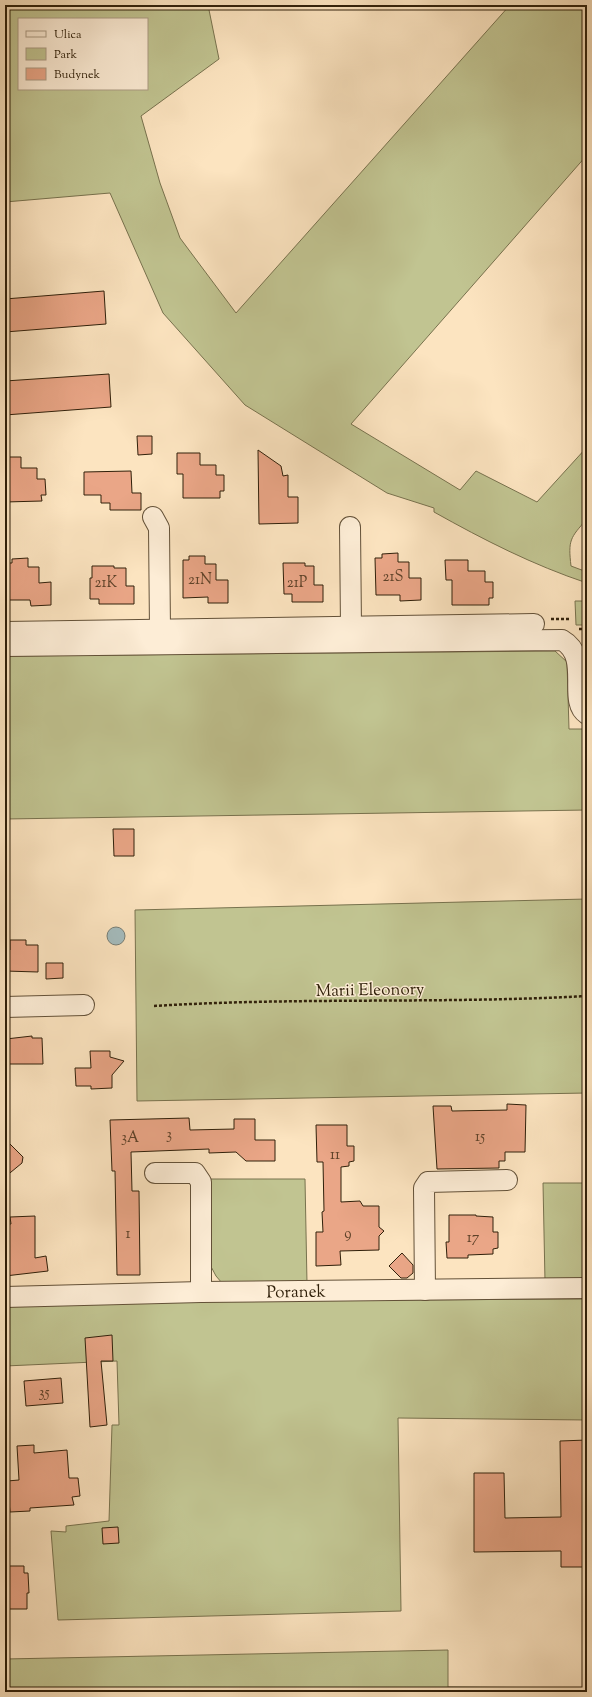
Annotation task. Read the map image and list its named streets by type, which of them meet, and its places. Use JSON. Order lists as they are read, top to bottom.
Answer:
{
  "streets": {
    "street": ["Poranek"],
    "path": ["Marii Eleonory"]
  },
  "house_numbers": [
    "21S",
    "21N",
    "21K",
    "21P",
    "3",
    "15",
    "3A",
    "11",
    "1",
    "9",
    "17",
    "35"
  ],
  "legend": ["Ulica", "Park", "Budynek"]
}
